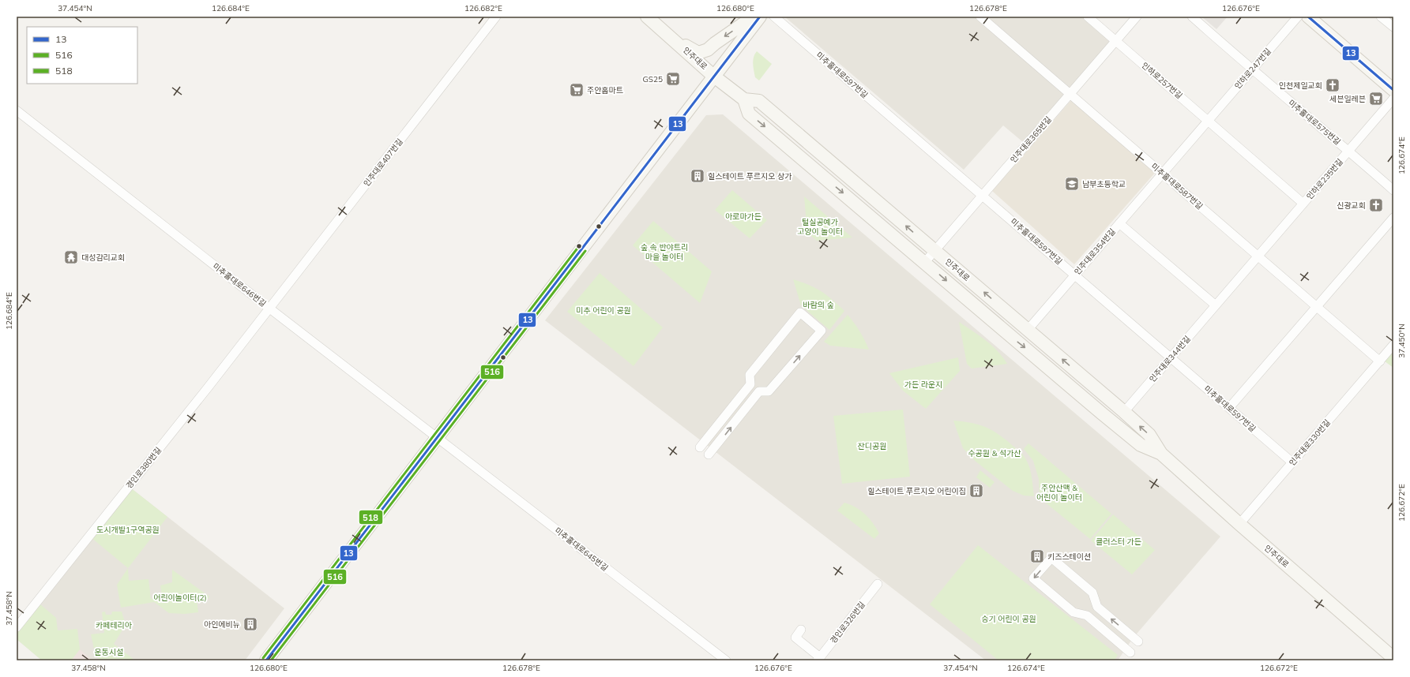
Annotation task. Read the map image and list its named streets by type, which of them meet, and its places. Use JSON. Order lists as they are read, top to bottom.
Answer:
{
  "streets": {
    "main road": ["인주대로"],
    "street": [
      "인하로247번길",
      "미추홀대로597번길",
      "인하로257번길",
      "미추홀대로575번길",
      "인주대로365번길",
      "인주대로407번길",
      "인하로235번길",
      "미추홀대로587번길",
      "인주대로354번길",
      "미추홀대로646번길",
      "인주대로344번길",
      "인주대로330번길",
      "경인로380번길",
      "미추홀대로645번길",
      "경인로326번길"
    ]
  },
  "crossings": [
    ["인주대로", "인주대로365번길"],
    ["인주대로", "인주대로354번길"],
    ["인주대로", "인주대로344번길"],
    ["인주대로", "인주대로330번길"],
    ["인하로247번길", "인하로257번길"],
    ["인하로247번길", "미추홀대로575번길"],
    ["인하로247번길", "미추홀대로587번길"],
    ["인하로247번길", "인주대로354번길"],
    ["미추홀대로597번길", "인주대로365번길"],
    ["미추홀대로597번길", "인주대로354번길"],
    ["미추홀대로597번길", "인주대로344번길"],
    ["미추홀대로597번길", "인주대로330번길"],
    ["인하로257번길", "인주대로365번길"],
    ["미추홀대로575번길", "인하로235번길"],
    ["인주대로365번길", "미추홀대로587번길"],
    ["인주대로407번길", "미추홀대로646번길"],
    ["인주대로407번길", "경인로380번길"],
    ["인하로235번길", "미추홀대로587번길"],
    ["인하로235번길", "인주대로344번길"],
    ["미추홀대로587번길", "인주대로354번길"],
    ["미추홀대로587번길", "인주대로344번길"],
    ["미추홀대로587번길", "인주대로330번길"],
    ["미추홀대로646번길", "경인로380번길"],
    ["미추홀대로646번길", "미추홀대로645번길"]
  ],
  "parks": [
    "아로마가든",
    "털실공예가 고양이 놀이터",
    "숲 속 반야트리 마을 놀이터",
    "바람의 숲",
    "미추 어린이 공원",
    "가든 라운지",
    "잔디공원",
    "수공원 & 석가산",
    "주안산맥 & 어린이 놀이터",
    "도시개발1구역공원",
    "클러스터 가든",
    "어린이놀이터(2)",
    "승기 어린이 공원",
    "카페테리아",
    "운동시설"
  ],
  "places": {
    "supermarket": ["GS25", "주안홈마트", "세븐일레븐"],
    "church": ["인천제일교회", "신광교회"],
    "building": [
      "힐스테이트 푸르지오 상가",
      "힐스테이트 푸르지오 어린이집",
      "키즈스테이션",
      "아인에비뉴"
    ],
    "school or university": ["남부초등학교"],
    "temple": ["대성감리교회"]
  },
  "lines": ["transit line 13", "transit line 518", "transit line 516"],
  "legend": ["13", "516", "518"],
  "coordinates": [
    "37.454°N",
    "126.684°E",
    "126.682°E",
    "126.680°E",
    "126.678°E",
    "126.676°E",
    "126.674°E",
    "37.450°N",
    "126.672°E",
    "37.458°N"
  ]
}
